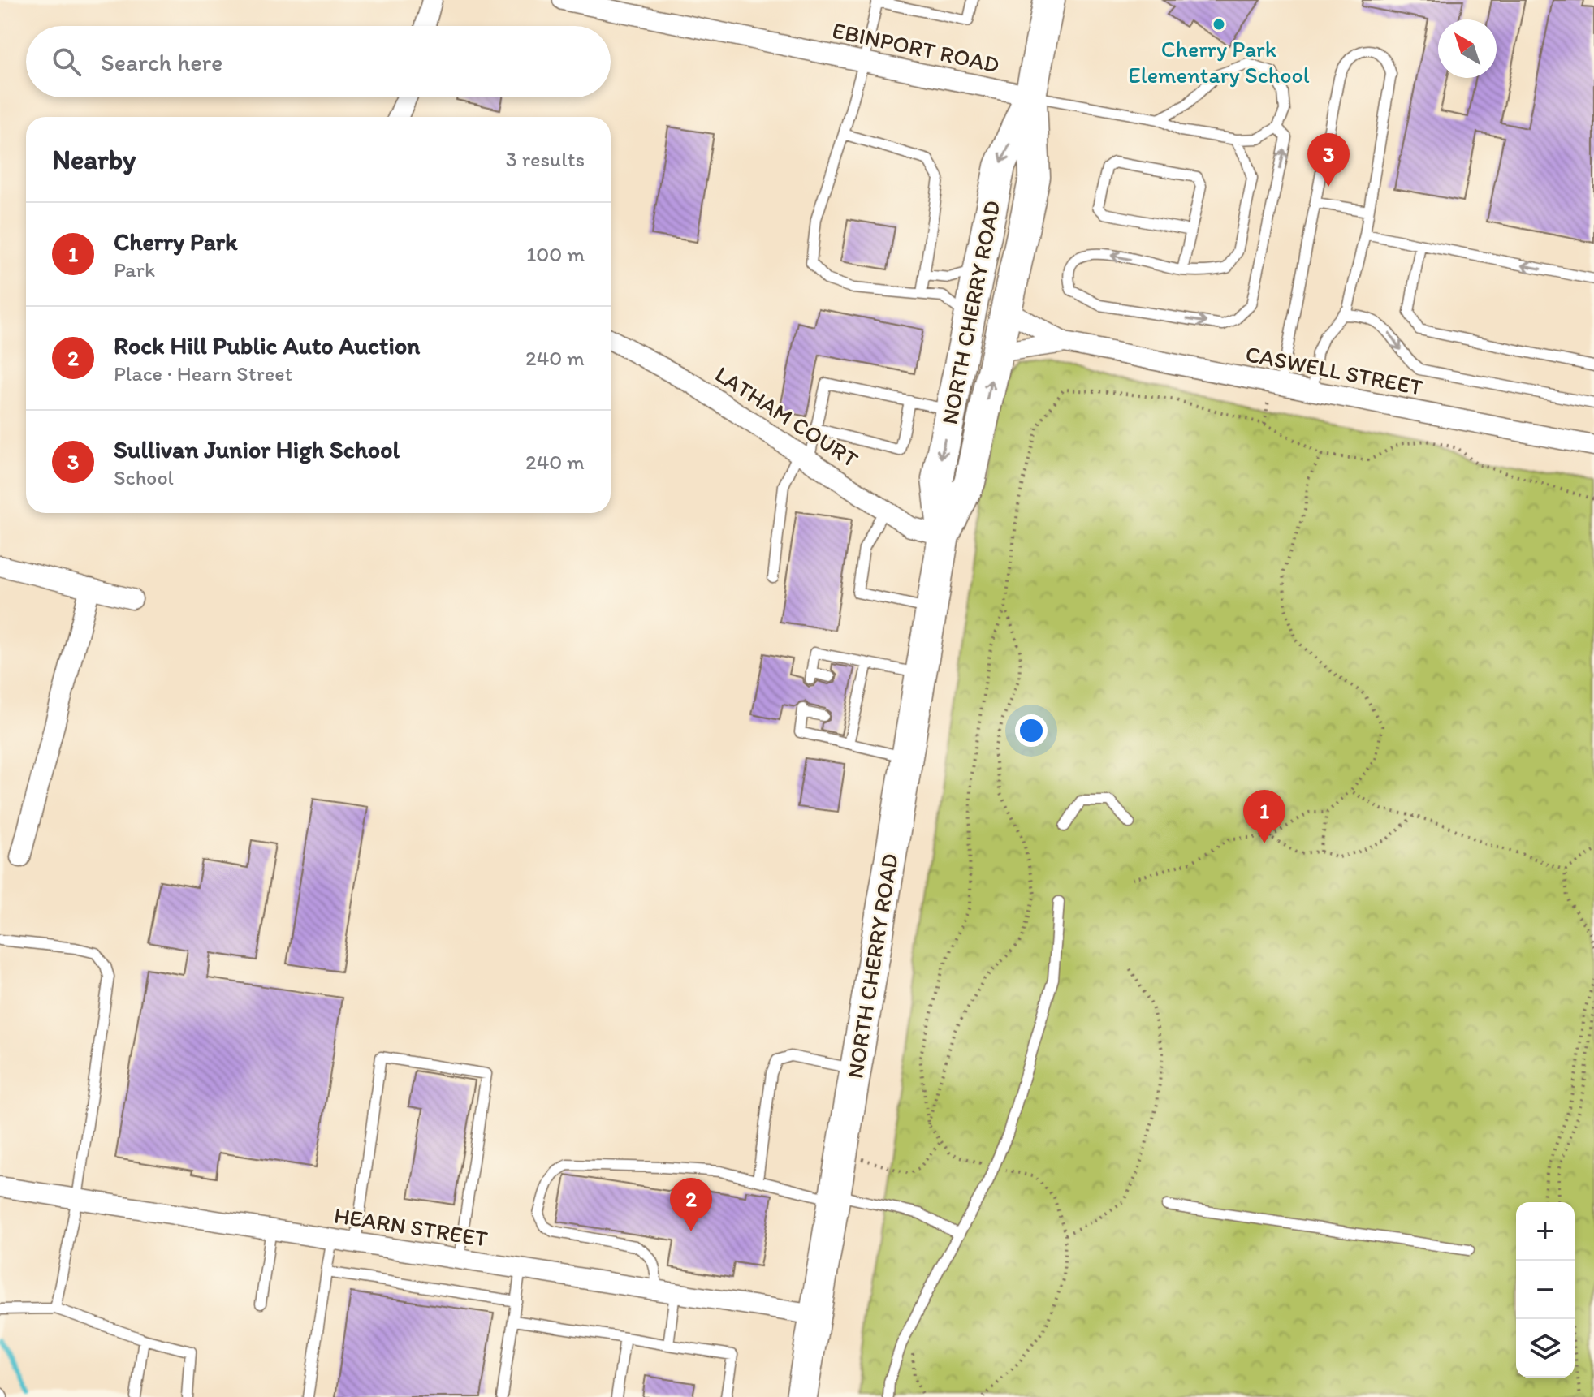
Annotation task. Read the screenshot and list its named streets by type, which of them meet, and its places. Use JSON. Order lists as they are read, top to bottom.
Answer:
{
  "streets": {
    "main road": ["NORTH CHERRY ROAD"],
    "street": [
      "EBINPORT ROAD",
      "CASWELL STREET",
      "LATHAM COURT",
      "HEARN STREET"
    ]
  },
  "crossings": [
    ["EBINPORT ROAD", "NORTH CHERRY ROAD"],
    ["NORTH CHERRY ROAD", "CASWELL STREET"],
    ["NORTH CHERRY ROAD", "LATHAM COURT"],
    ["NORTH CHERRY ROAD", "HEARN STREET"]
  ],
  "places": ["Cherry Park Elementary School"],
  "north": "top left",
  "page": {
    "search": "Search here",
    "heading": ["Nearby", "3 results"],
    "pins": ["3", "1", "2"],
    "list": [
      {
        "mark": "1",
        "name": "Cherry Park",
        "note": "Park",
        "value": "100 m"
      },
      {
        "mark": "2",
        "name": "Rock Hill Public Auto Auction",
        "note": "Place · Hearn Street",
        "value": "240 m"
      },
      {
        "mark": "3",
        "name": "Sullivan Junior High School",
        "note": "School",
        "value": "240 m"
      }
    ],
    "map_buttons": ["+", "−"]
  }
}
